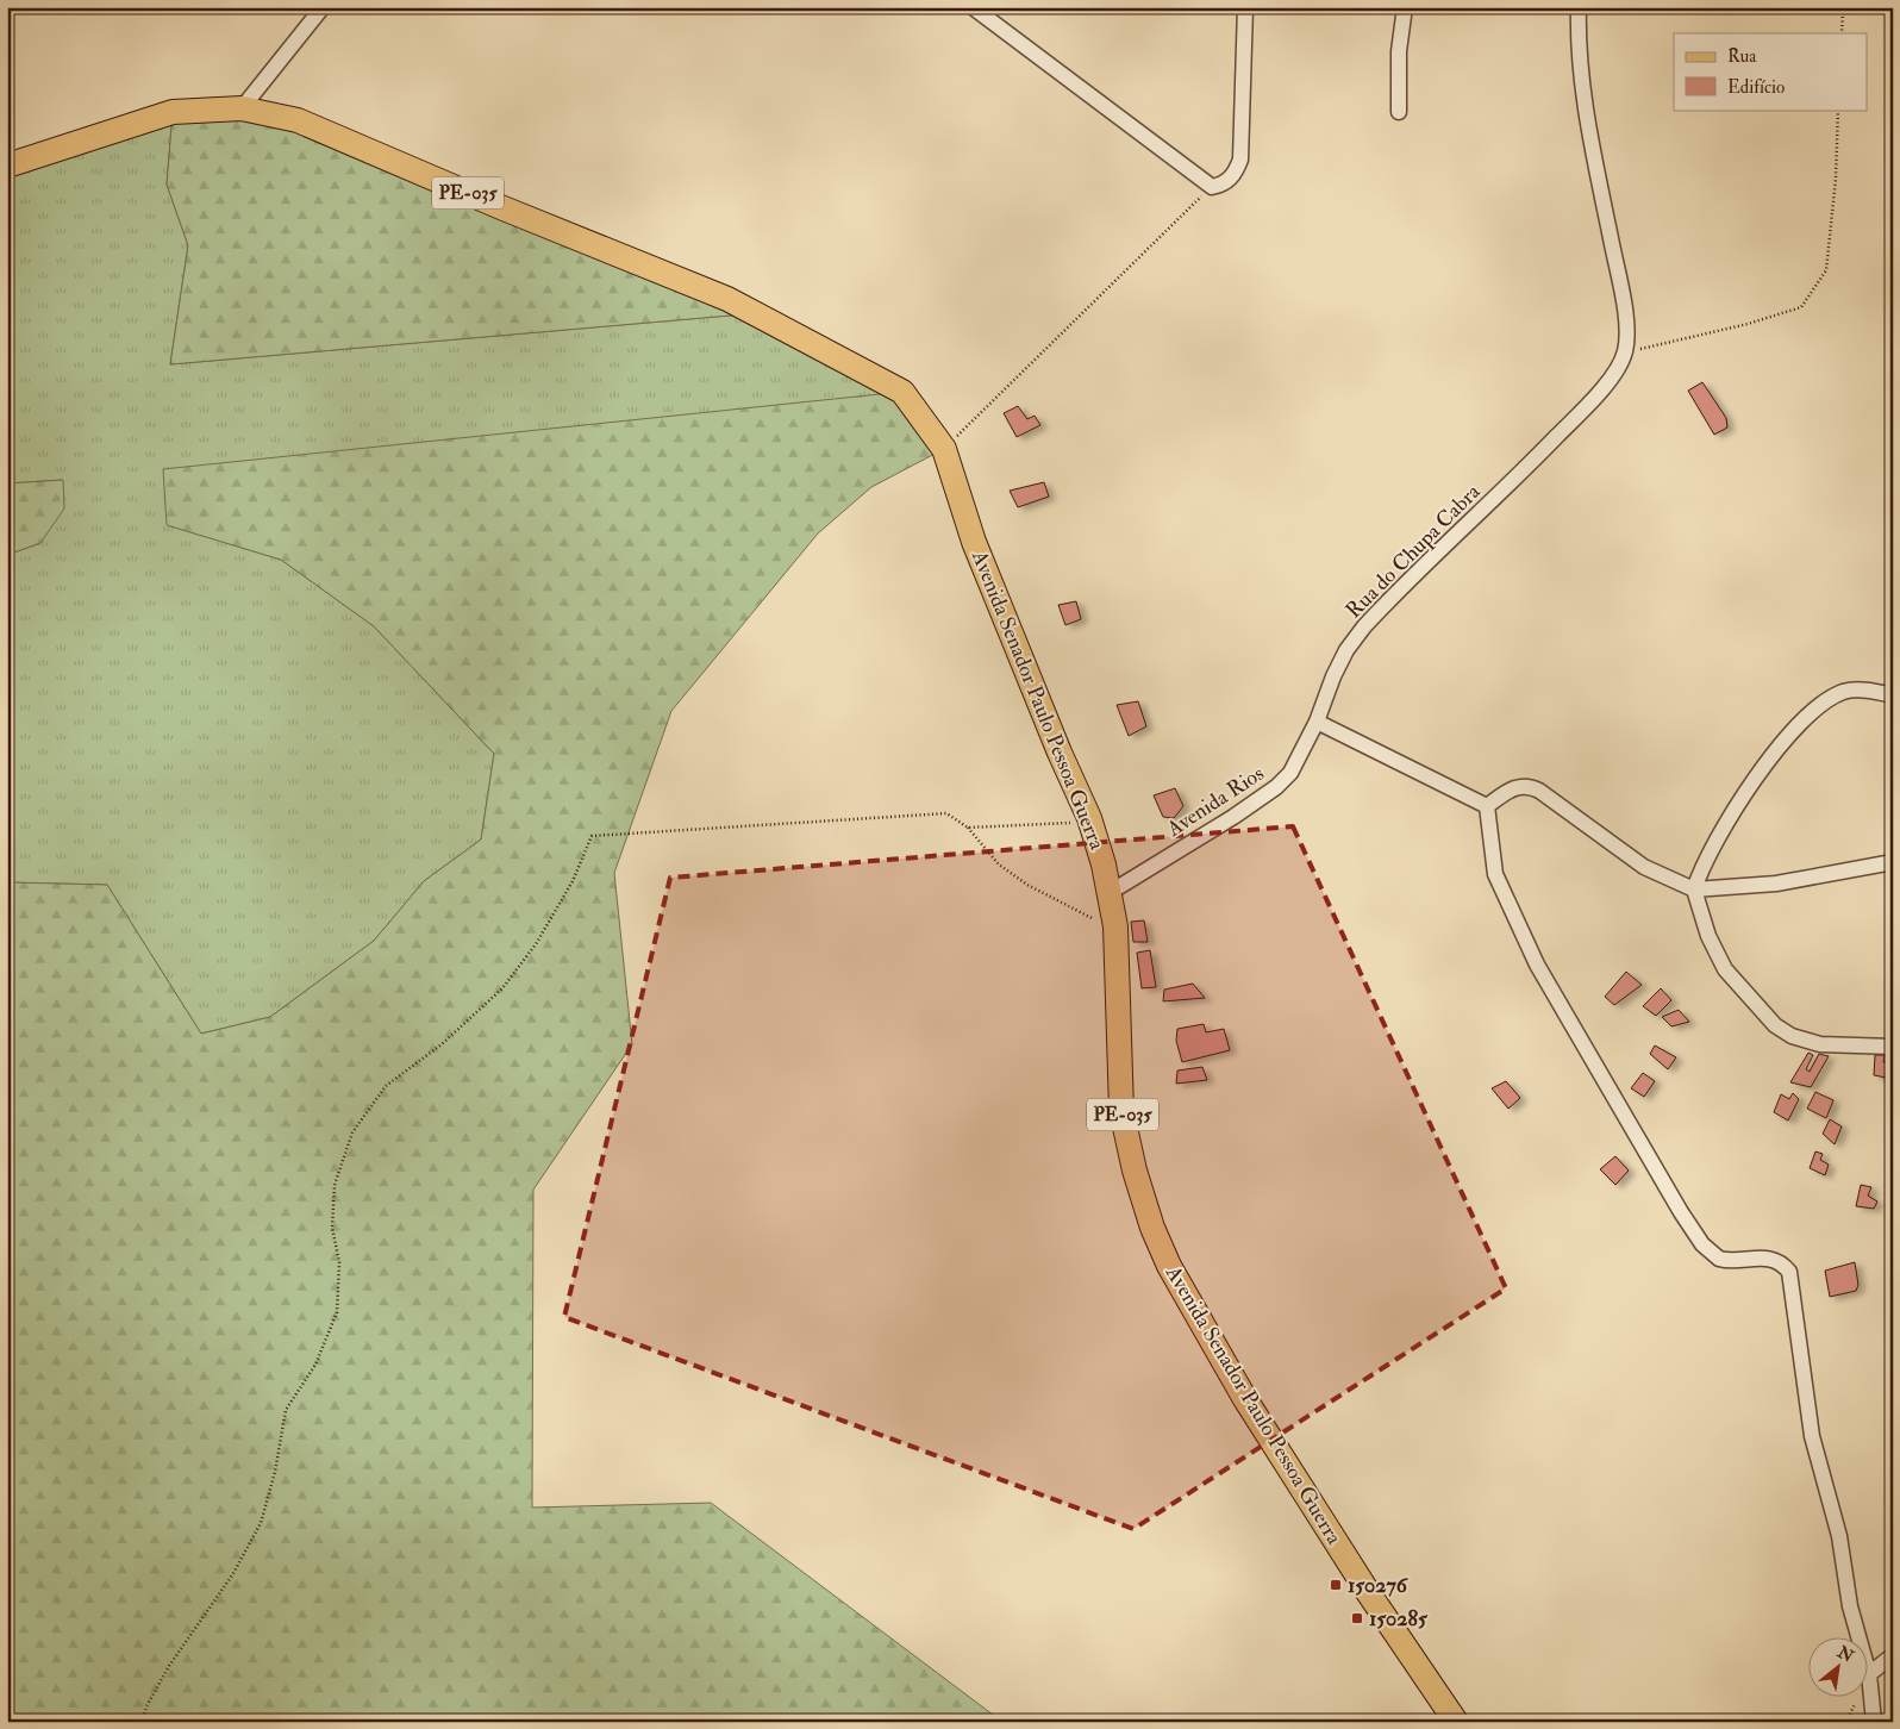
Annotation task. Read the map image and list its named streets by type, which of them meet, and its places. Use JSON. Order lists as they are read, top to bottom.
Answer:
{
  "streets": {
    "main road": ["PE-035", "Avenida Senador Paulo Pessoa Guerra"],
    "street": ["Rua do Chupa Cabra", "Avenida Rios"]
  },
  "crossings": [
    ["PE-035", "Avenida Senador Paulo Pessoa Guerra"],
    ["Rua do Chupa Cabra", "Avenida Rios"],
    ["Avenida Senador Paulo Pessoa Guerra", "Avenida Rios"]
  ],
  "places": {
    "transit": ["150276", "150285"]
  },
  "legend": ["Rua", "Edifício"],
  "north": "top right"
}
